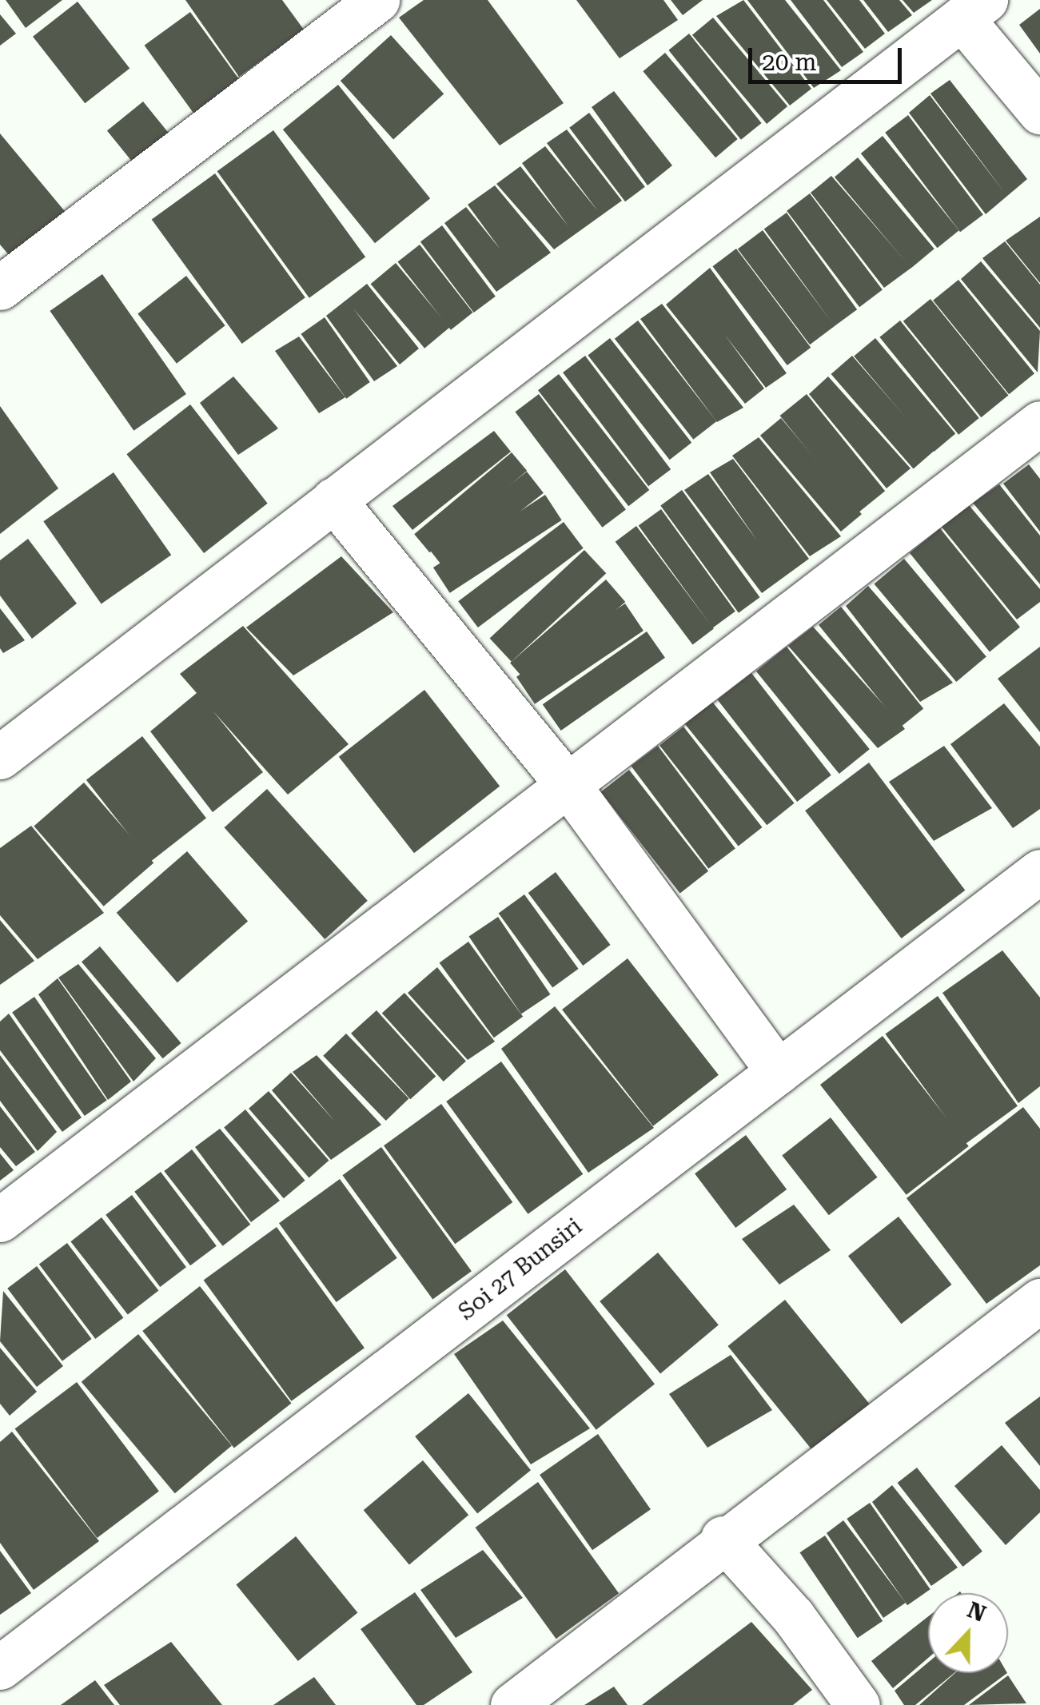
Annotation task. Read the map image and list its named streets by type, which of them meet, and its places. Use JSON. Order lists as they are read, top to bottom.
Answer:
{
  "streets": {
    "street": ["Soi 27 Bunsiri"]
  },
  "scale_bar": "20 m",
  "north": "top"
}
